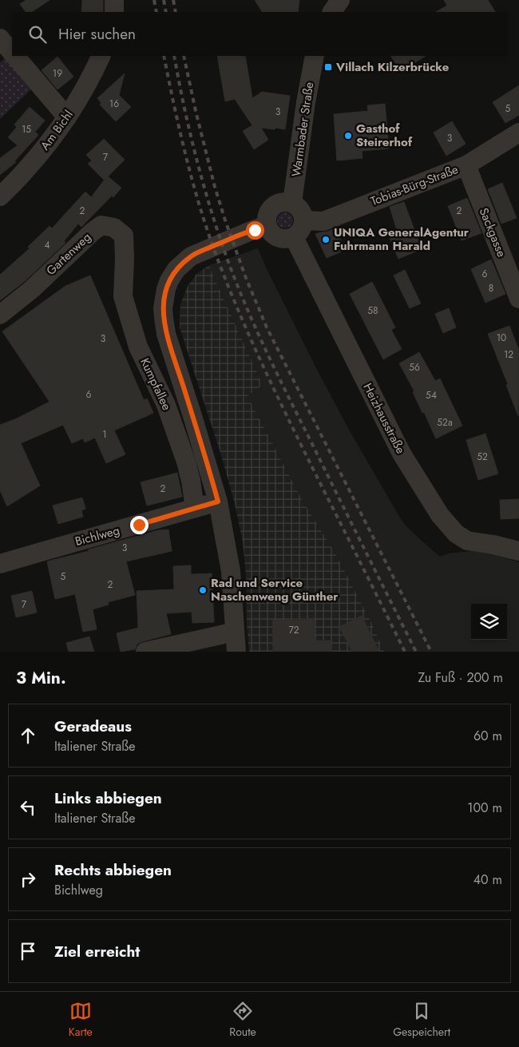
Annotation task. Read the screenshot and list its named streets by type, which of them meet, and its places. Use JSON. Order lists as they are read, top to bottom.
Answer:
{
  "streets": {
    "street": [
      "Warmbader Straße",
      "Am Bichl",
      "Tobias-Bürg-Straße",
      "Sackgasse",
      "Gartenweg",
      "Kumpfallee",
      "Heizhausstraße",
      "Bichlweg"
    ]
  },
  "crossings": [
    ["Warmbader Straße", "Tobias-Bürg-Straße"],
    ["Warmbader Straße", "Heizhausstraße"],
    ["Tobias-Bürg-Straße", "Sackgasse"],
    ["Tobias-Bürg-Straße", "Heizhausstraße"],
    ["Gartenweg", "Kumpfallee"],
    ["Kumpfallee", "Bichlweg"]
  ],
  "places": {
    "transit": ["Villach Kilzerbrücke"],
    "other": ["Gasthof Steirerhof", "UNIQA GeneralAgentur Fuhrmann Harald", "Rad und Service Naschenweng Günther"]
  },
  "house_numbers": [
    "19",
    "16",
    "5",
    "3",
    "15",
    "3",
    "7",
    "2",
    "2",
    "4",
    "6",
    "8",
    "58",
    "10",
    "3",
    "12",
    "56",
    "6",
    "54",
    "52a",
    "1",
    "52",
    "2",
    "3",
    "5",
    "2",
    "7",
    "72"
  ],
  "page": {
    "search": "Hier suchen",
    "heading": ["3 Min.", "Zu Fuß · 200 m"],
    "list": [
      ["Geradeaus", "Italiener Straße", "60 m"],
      ["Links abbiegen", "Italiener Straße", "100 m"],
      ["Rechts abbiegen", "Bichlweg", "40 m"],
      "Ziel erreicht"
    ],
    "nav": ["Karte", "Route", "Gespeichert"]
  }
}
